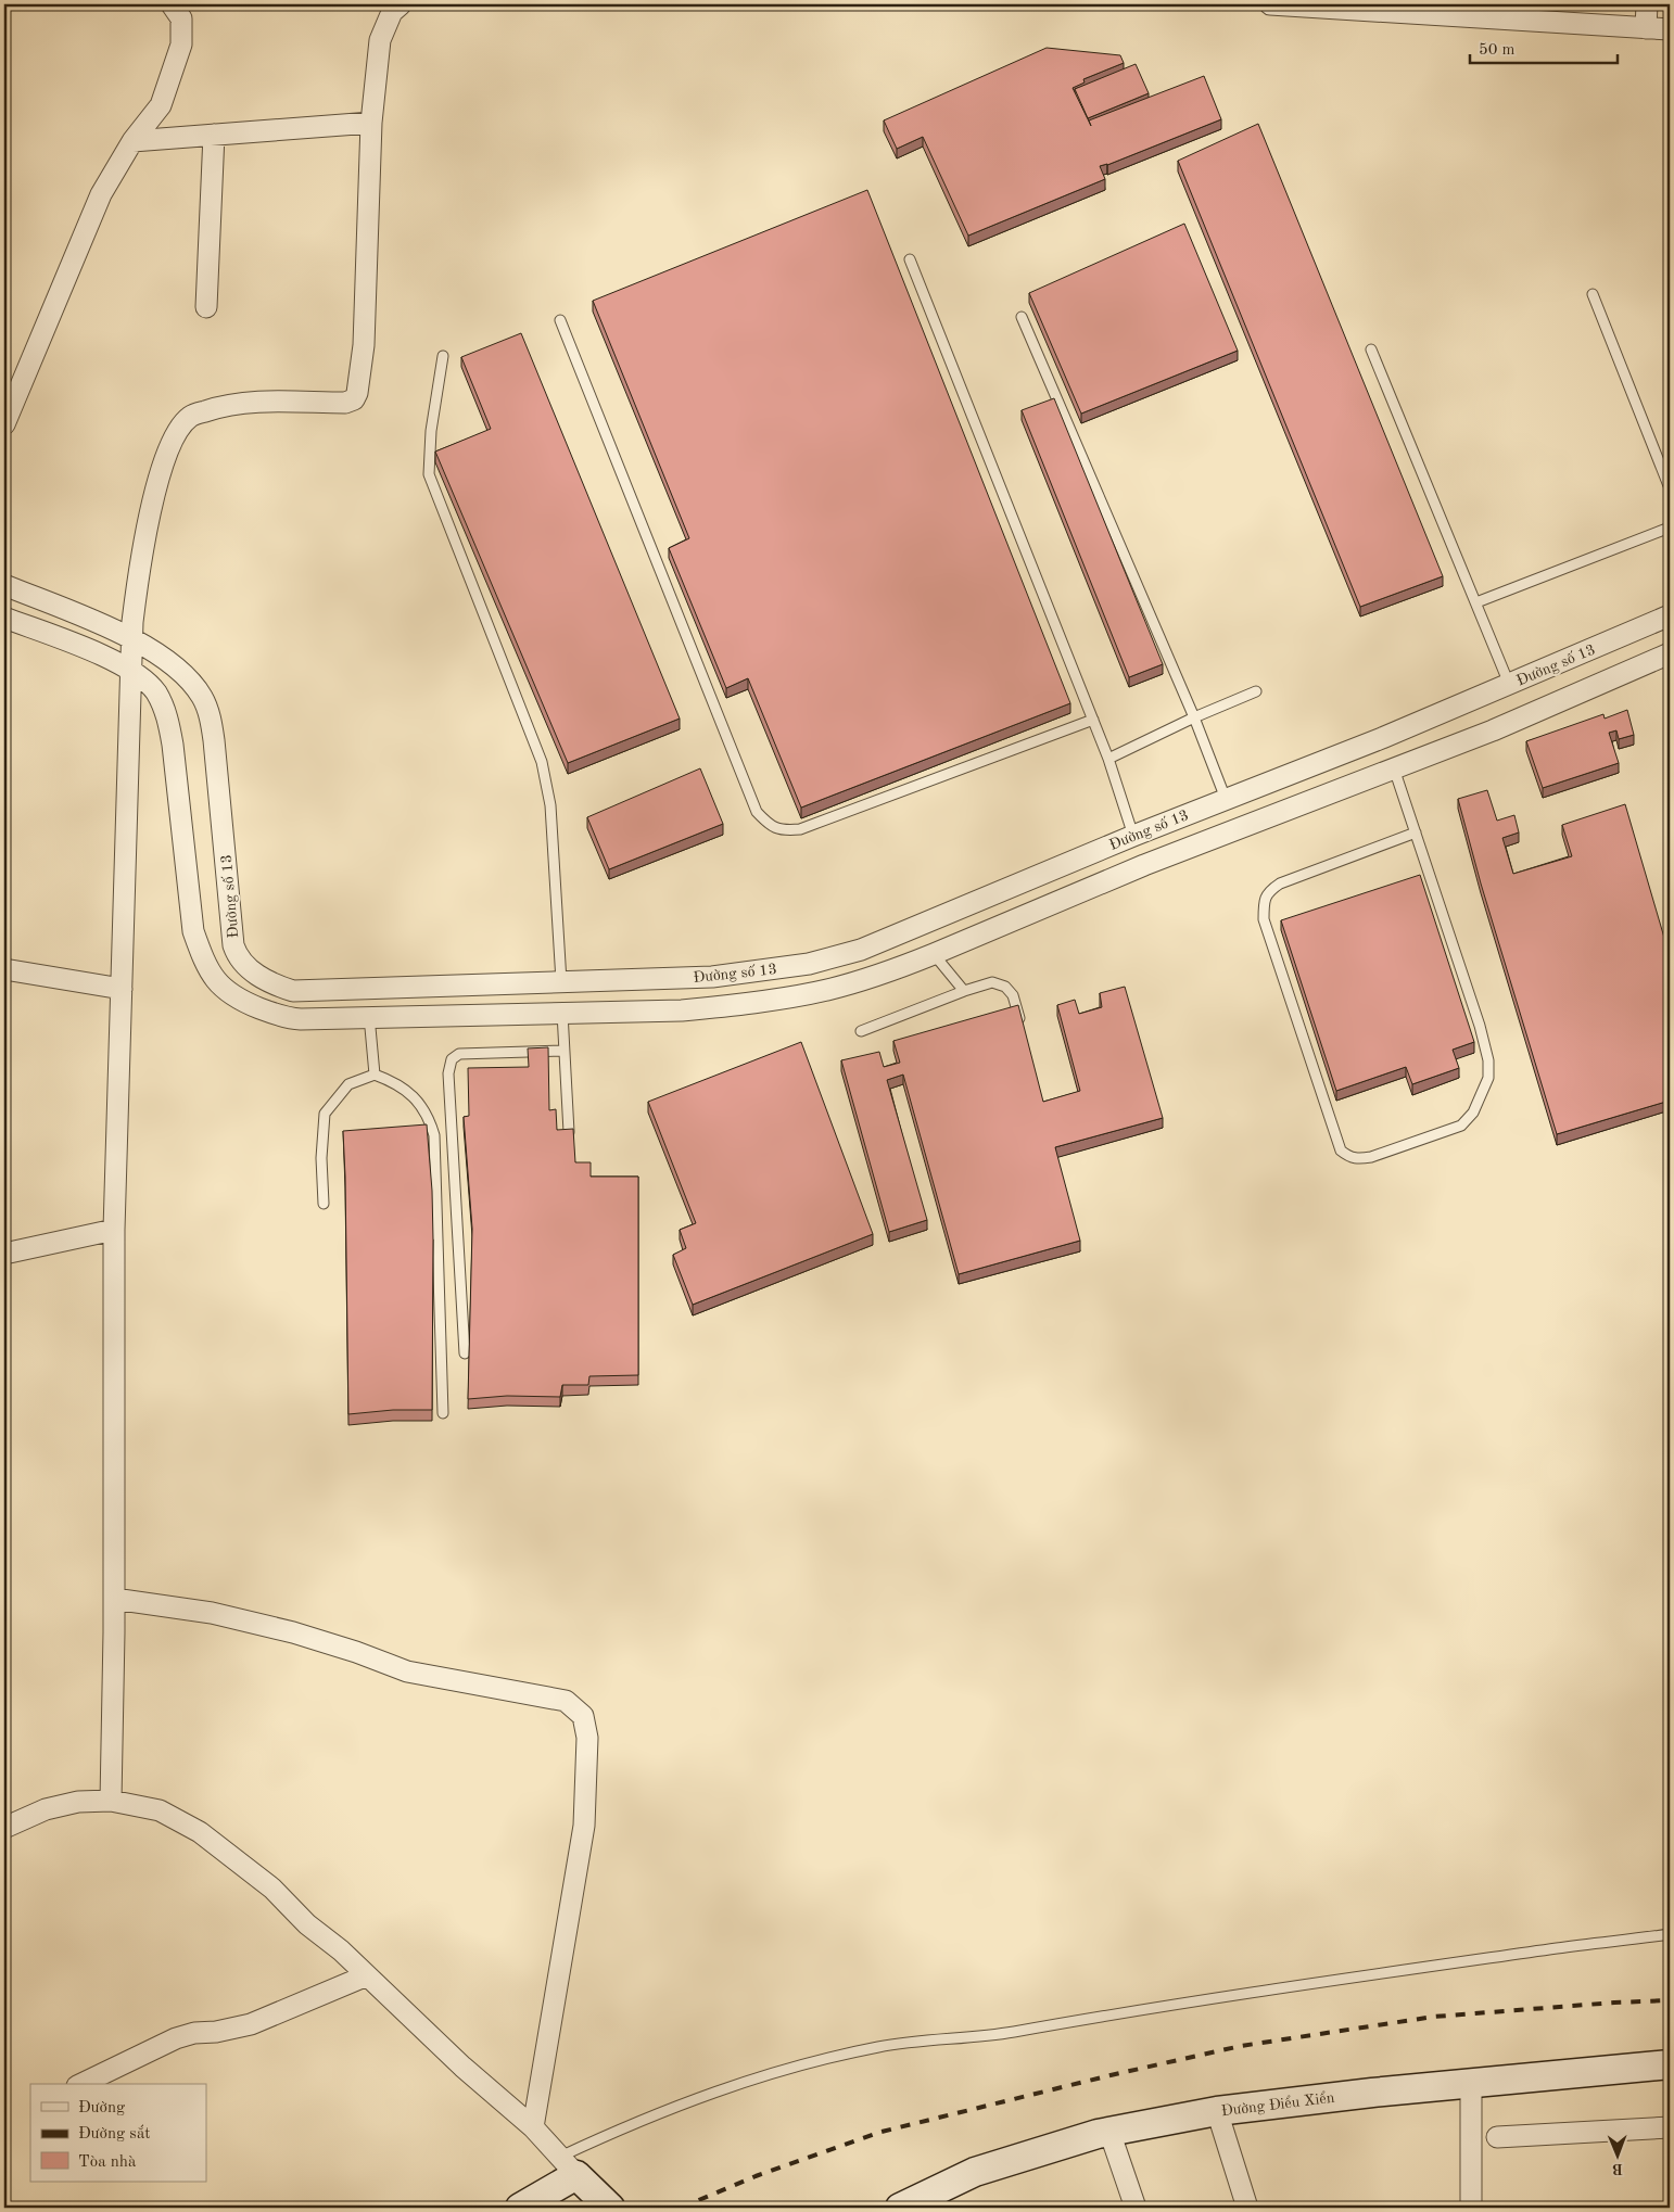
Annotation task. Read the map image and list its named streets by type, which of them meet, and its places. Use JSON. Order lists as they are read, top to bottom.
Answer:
{
  "streets": {
    "street": ["Đường số 13", "Đường Điểu Xiển"]
  },
  "legend": ["Đường", "Đường sắt", "Tòa nhà"],
  "scale_bar": "50 m",
  "north": "bottom"
}
